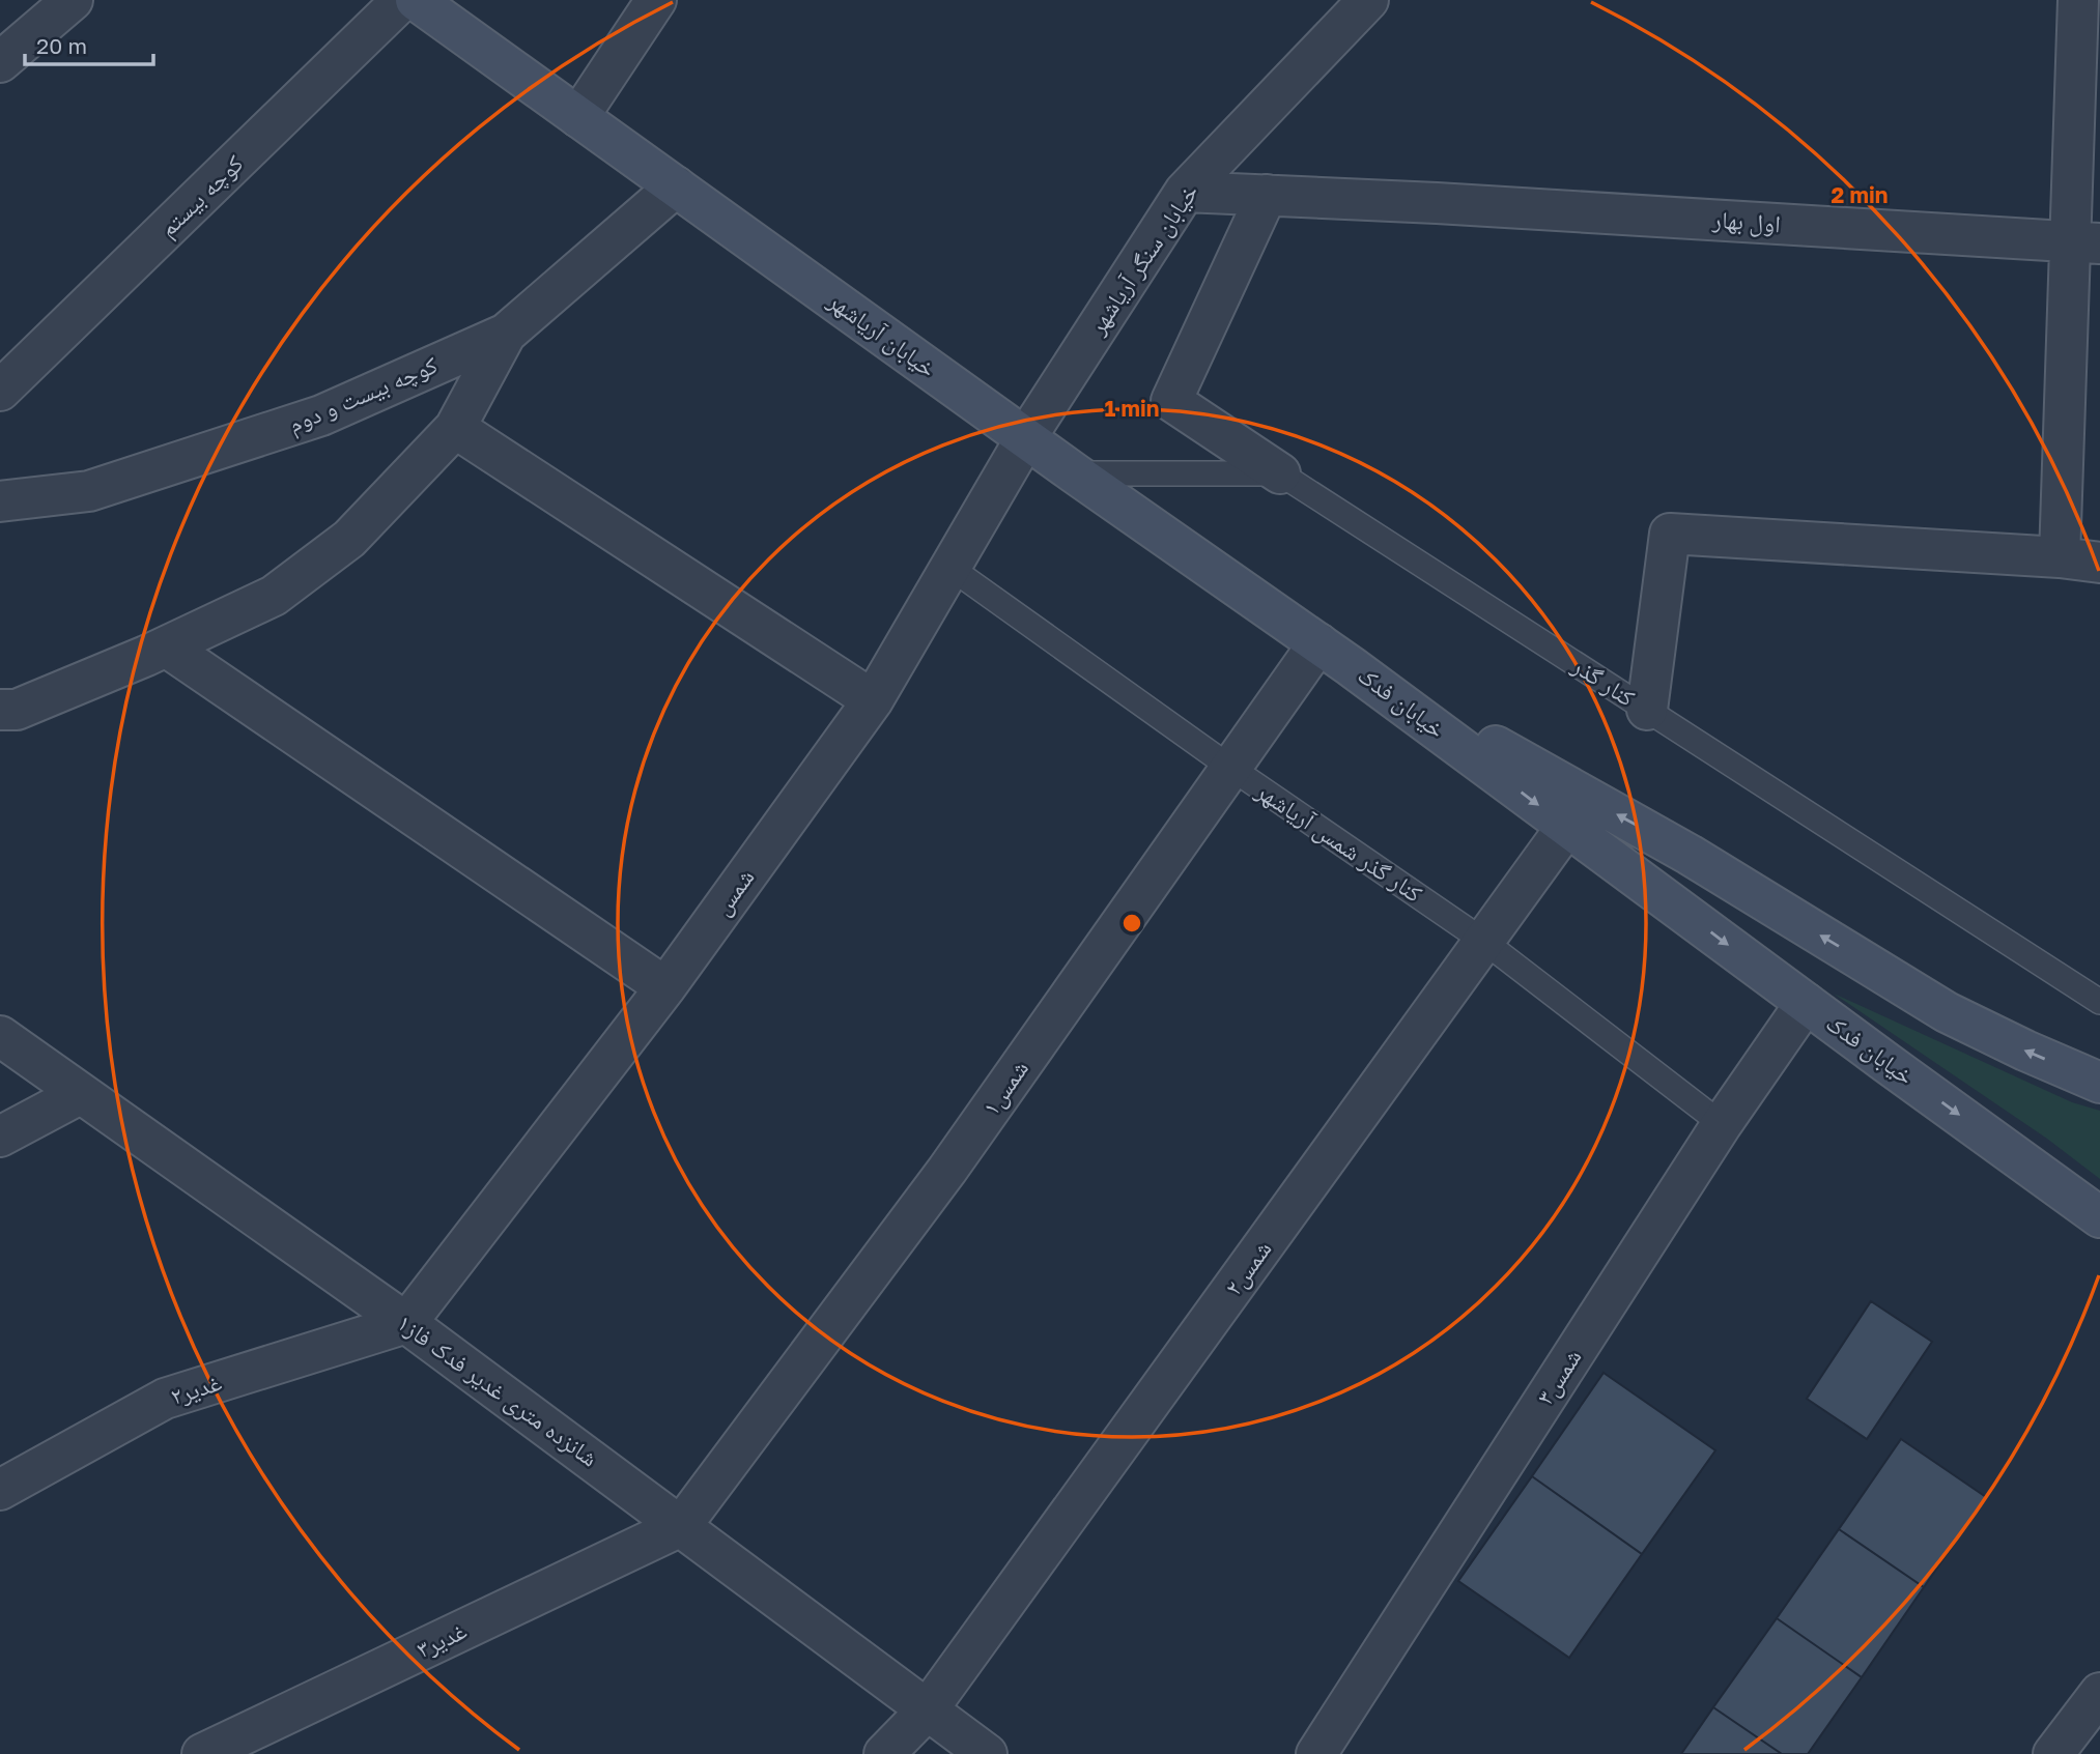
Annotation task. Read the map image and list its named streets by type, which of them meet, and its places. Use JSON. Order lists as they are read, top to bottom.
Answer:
{
  "streets": {
    "main road": ["خیابان آریاشهر", "خیابان فدک"],
    "street": [
      "کوچه بیستم",
      "اول بهار",
      "خیابان سنگر آریاشهر",
      "کوچه بیست و دوم",
      "شمس",
      "شمس۱",
      "شمس۲",
      "شمس۳",
      "غدیر۲",
      "شانزده متری غدیر فدک فاز۱",
      "غدیر۳"
    ],
    "lane": ["کنار گذر", "کنار گذر شمس آریاشهر"]
  },
  "crossings": [
    ["اول بهار", "خیابان سنگر آریاشهر"],
    ["خیابان سنگر آریاشهر", "خیابان آریاشهر"],
    ["خیابان سنگر آریاشهر", "شمس"],
    ["خیابان آریاشهر", "کوچه بیست و دوم"],
    ["خیابان آریاشهر", "خیابان فدک"],
    ["خیابان آریاشهر", "شمس"],
    ["خیابان آریاشهر", "شمس۱"],
    ["خیابان فدک", "شمس۲"],
    ["خیابان فدک", "شمس۳"],
    ["کنار گذر شمس آریاشهر", "شمس"],
    ["کنار گذر شمس آریاشهر", "شمس۱"],
    ["کنار گذر شمس آریاشهر", "شمس۲"],
    ["کنار گذر شمس آریاشهر", "شمس۳"],
    ["شمس", "غدیر۲"],
    ["شمس", "شانزده متری غدیر فدک فاز۱"],
    ["شمس۱", "شانزده متری غدیر فدک فاز۱"],
    ["شمس۱", "غدیر۳"],
    ["شمس۲", "شانزده متری غدیر فدک فاز۱"],
    ["غدیر۲", "شانزده متری غدیر فدک فاز۱"],
    ["شانزده متری غدیر فدک فاز۱", "غدیر۳"]
  ],
  "scale_bar": "20 m",
  "rings": ["2 min", "1 min"]
}
